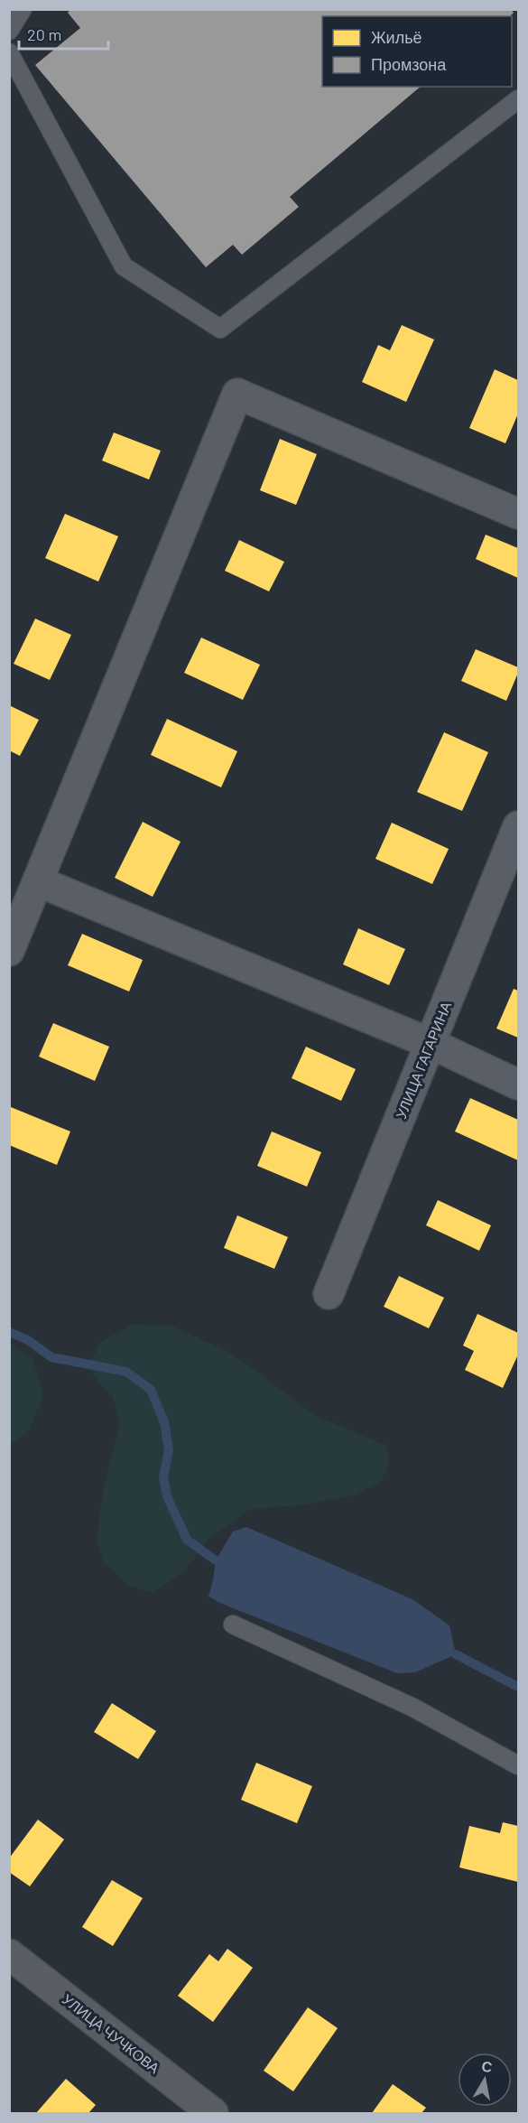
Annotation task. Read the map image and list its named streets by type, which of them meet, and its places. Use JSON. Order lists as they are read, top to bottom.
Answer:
{
  "streets": {
    "street": ["УЛИЦА ГАГАРИНА", "УЛИЦА ЧУЧКОВА"]
  },
  "legend": ["Жильё", "Промзона"],
  "scale_bar": "20 m",
  "north": "top"
}
